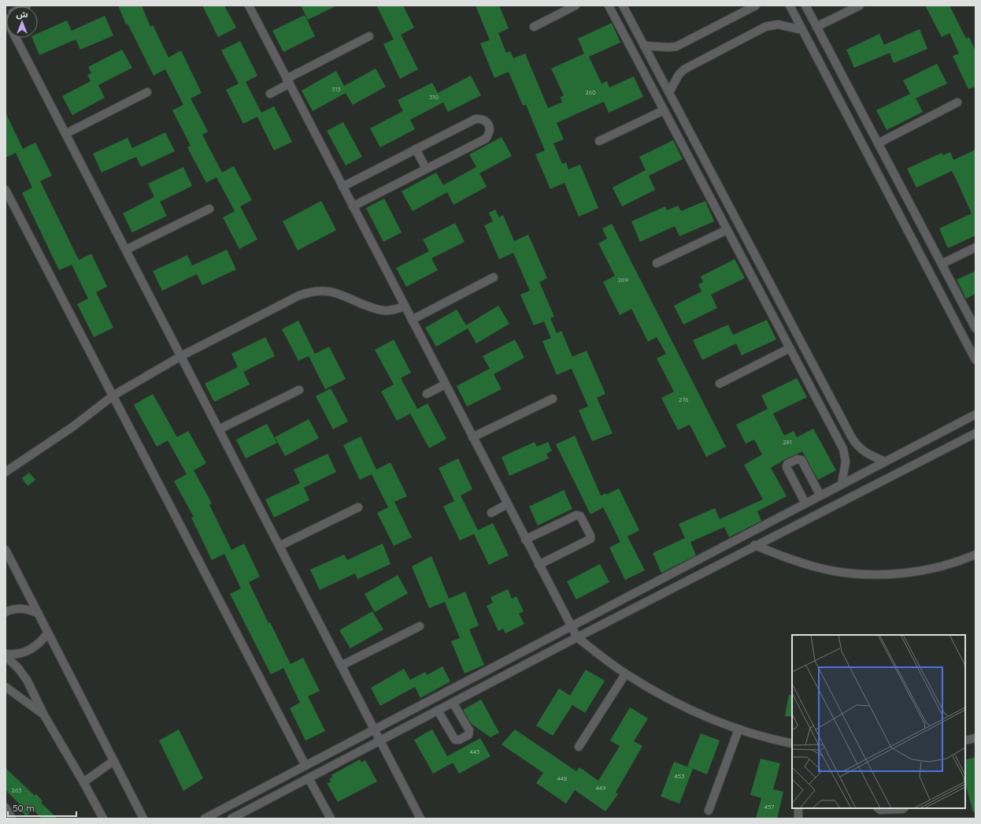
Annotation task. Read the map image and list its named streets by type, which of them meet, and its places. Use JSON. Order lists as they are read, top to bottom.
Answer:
{
  "house_numbers": [
    "313",
    "260",
    "310",
    "269",
    "276",
    "281",
    "443",
    "453",
    "448",
    "449",
    "263",
    "457"
  ],
  "scale_bar": "50 m",
  "north": "top"
}
